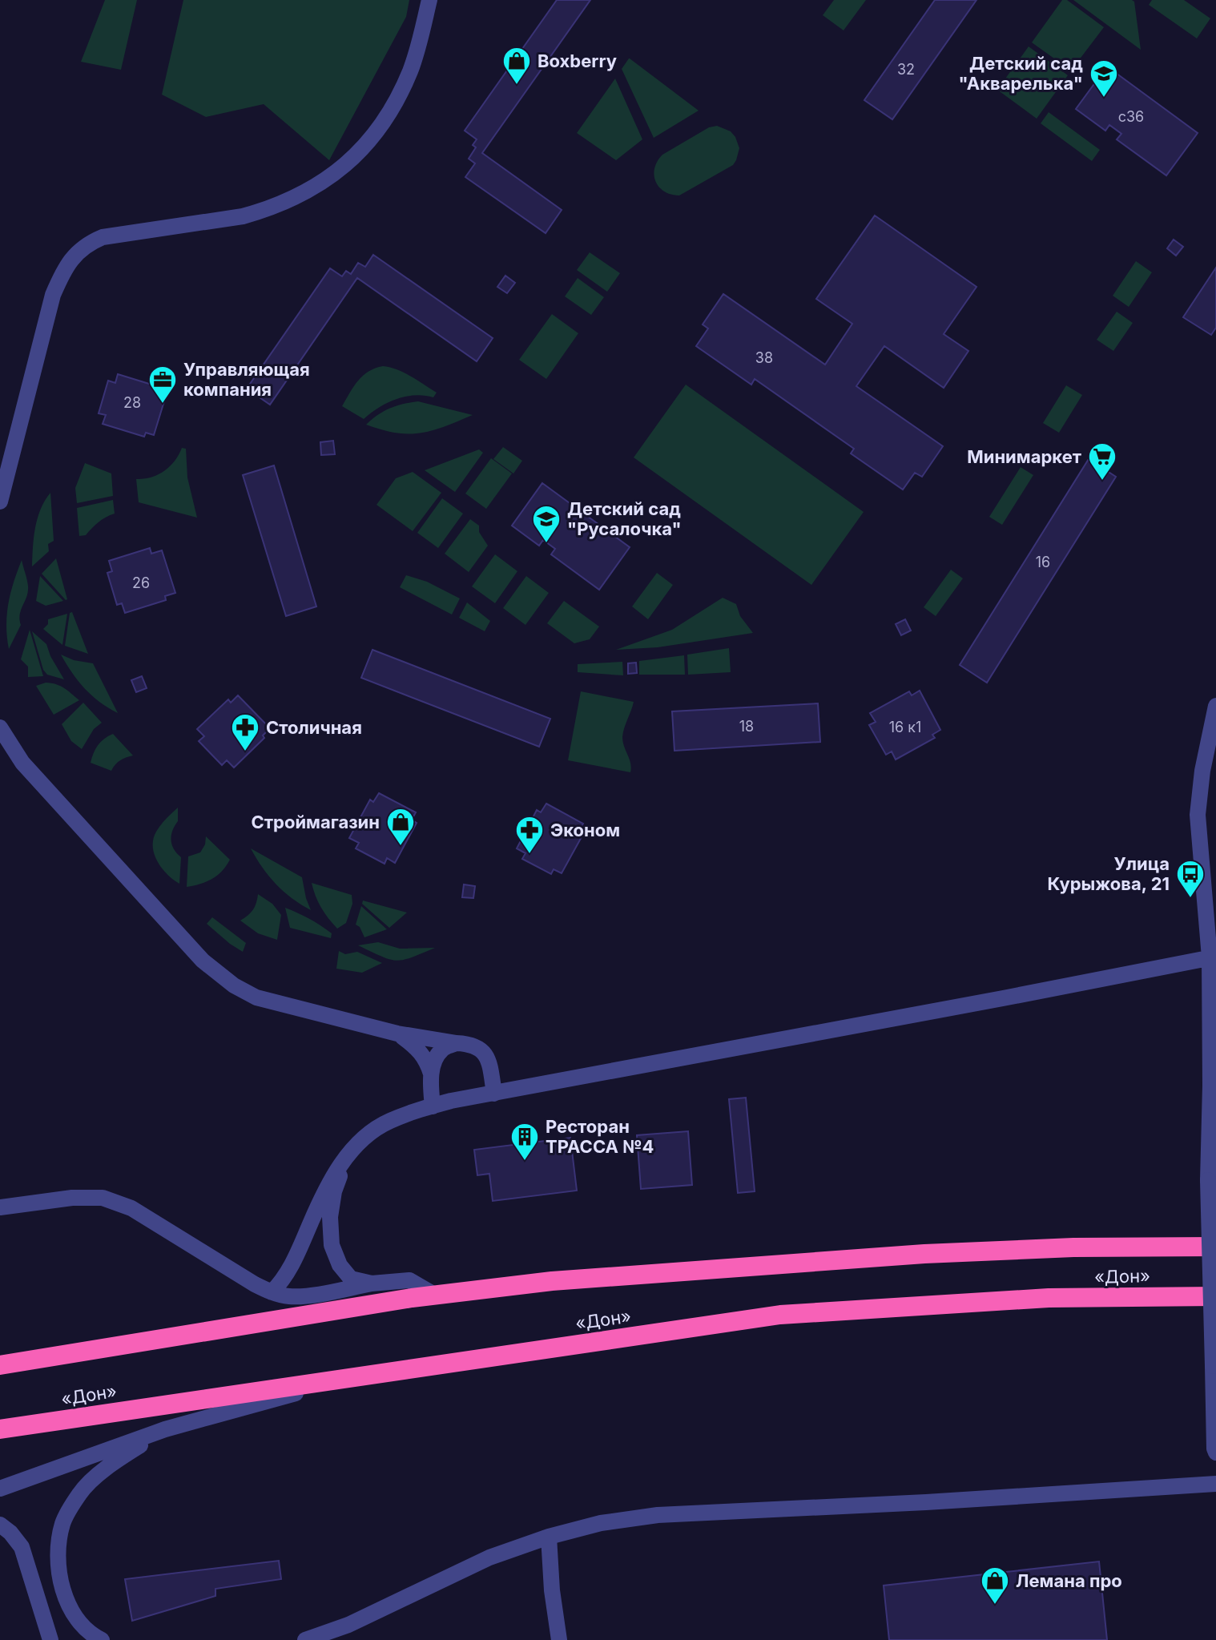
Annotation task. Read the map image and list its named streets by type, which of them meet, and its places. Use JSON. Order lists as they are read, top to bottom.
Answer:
{
  "streets": {
    "highway": ["«Дон»"]
  },
  "places": {
    "shop": ["Boxberry", "Строймагазин", "Лемана про"],
    "school or university": ["Детский сад \"Акварелька\"", "Детский сад \"Русалочка\""],
    "office": ["Управляющая компания"],
    "supermarket": ["Минимаркет"],
    "pharmacy": ["Столичная", "Эконом"],
    "bus stop": ["Улица Курыжова, 21"],
    "building": ["Ресторан ТРАССА №4"]
  },
  "house_numbers": [
    "32",
    "с36",
    "38",
    "28",
    "16",
    "26",
    "18",
    "16 к1"
  ]
}
